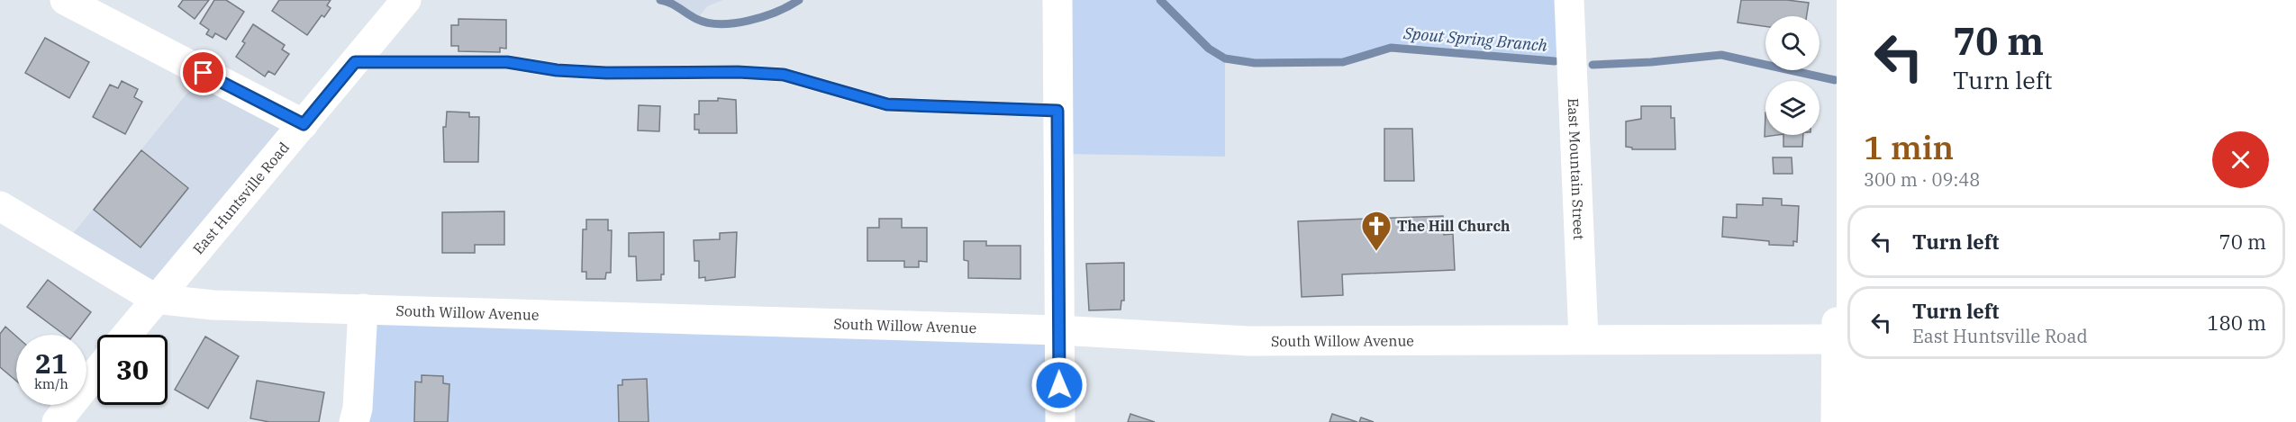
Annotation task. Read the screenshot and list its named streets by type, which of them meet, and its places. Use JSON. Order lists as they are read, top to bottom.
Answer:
{
  "streets": {
    "street": ["East Mountain Street", "East Huntsville Road", "South Willow Avenue"]
  },
  "crossings": [
    ["East Mountain Street", "South Willow Avenue"],
    ["East Huntsville Road", "South Willow Avenue"]
  ],
  "water": ["Spout Spring Branch"],
  "places": {
    "church": ["The Hill Church"]
  },
  "page": {
    "turn": ["70 m", "Turn left"],
    "heading": ["1 min", "300 m · 09:48"],
    "list": [
      {
        "name": "Turn left",
        "value": "70 m"
      },
      {
        "name": "Turn left",
        "note": "East Huntsville Road",
        "value": "180 m"
      }
    ],
    "speed": "21 km/h",
    "limit": "30"
  }
}
